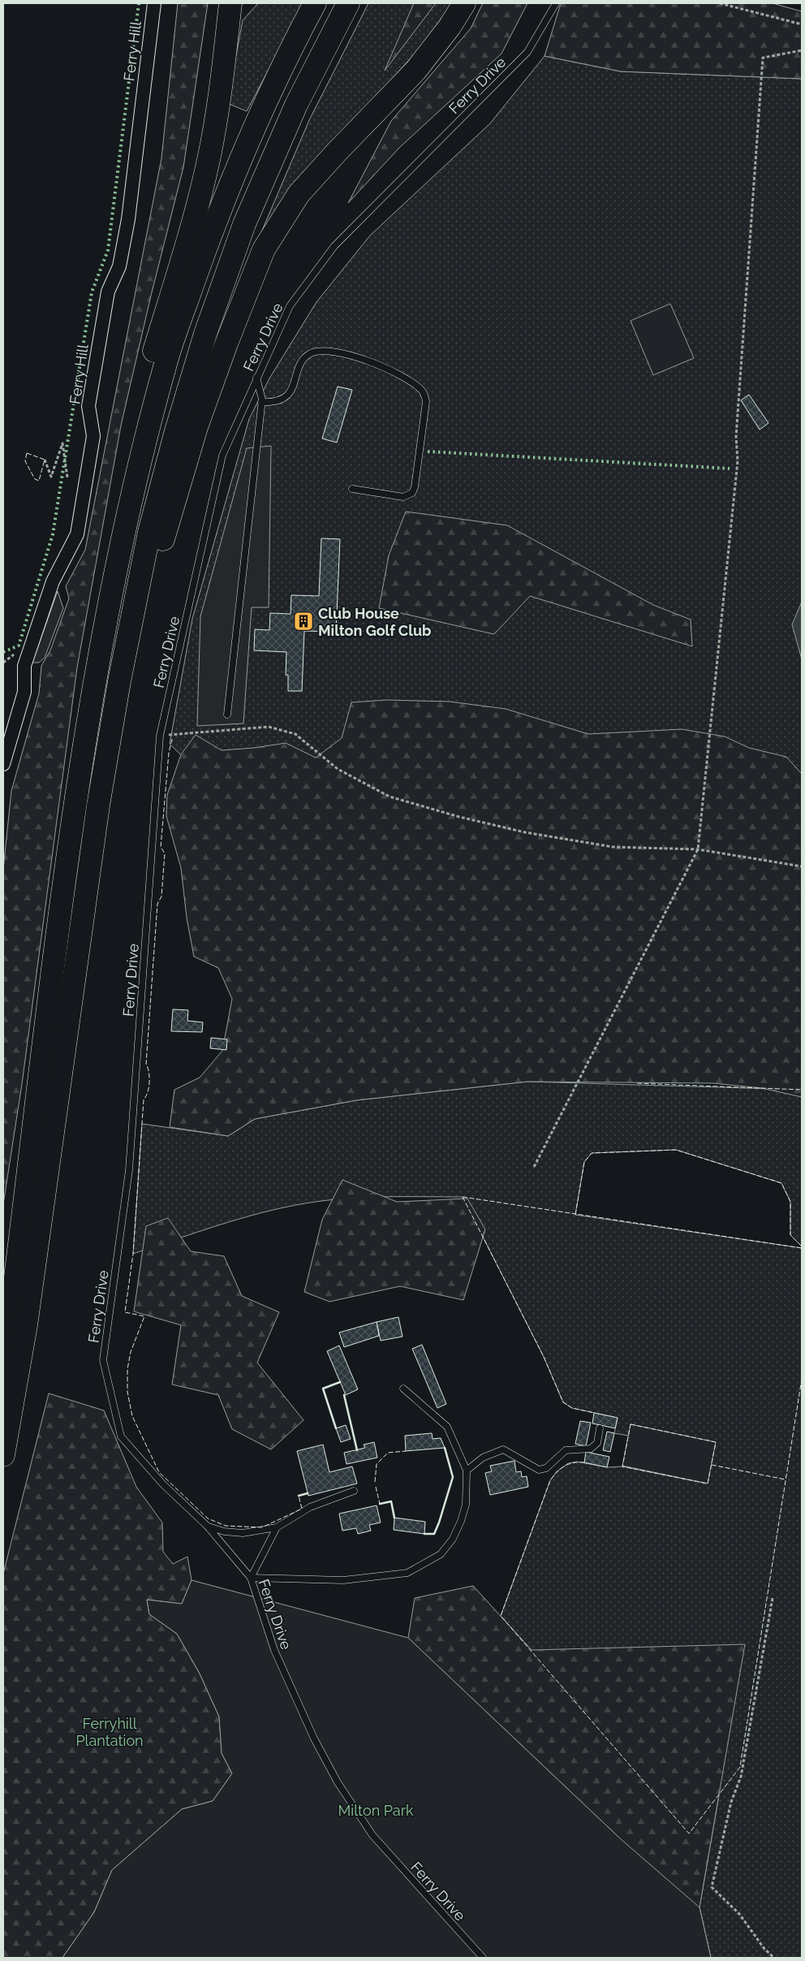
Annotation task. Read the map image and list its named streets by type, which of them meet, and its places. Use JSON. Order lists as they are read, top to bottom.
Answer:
{
  "streets": {
    "street": ["Ferry Hill"],
    "lane": ["Ferry Drive"]
  },
  "parks": ["Ferryhill Plantation", "Milton Park"],
  "places": {
    "building": ["Club House Milton Golf Club"]
  }
}
